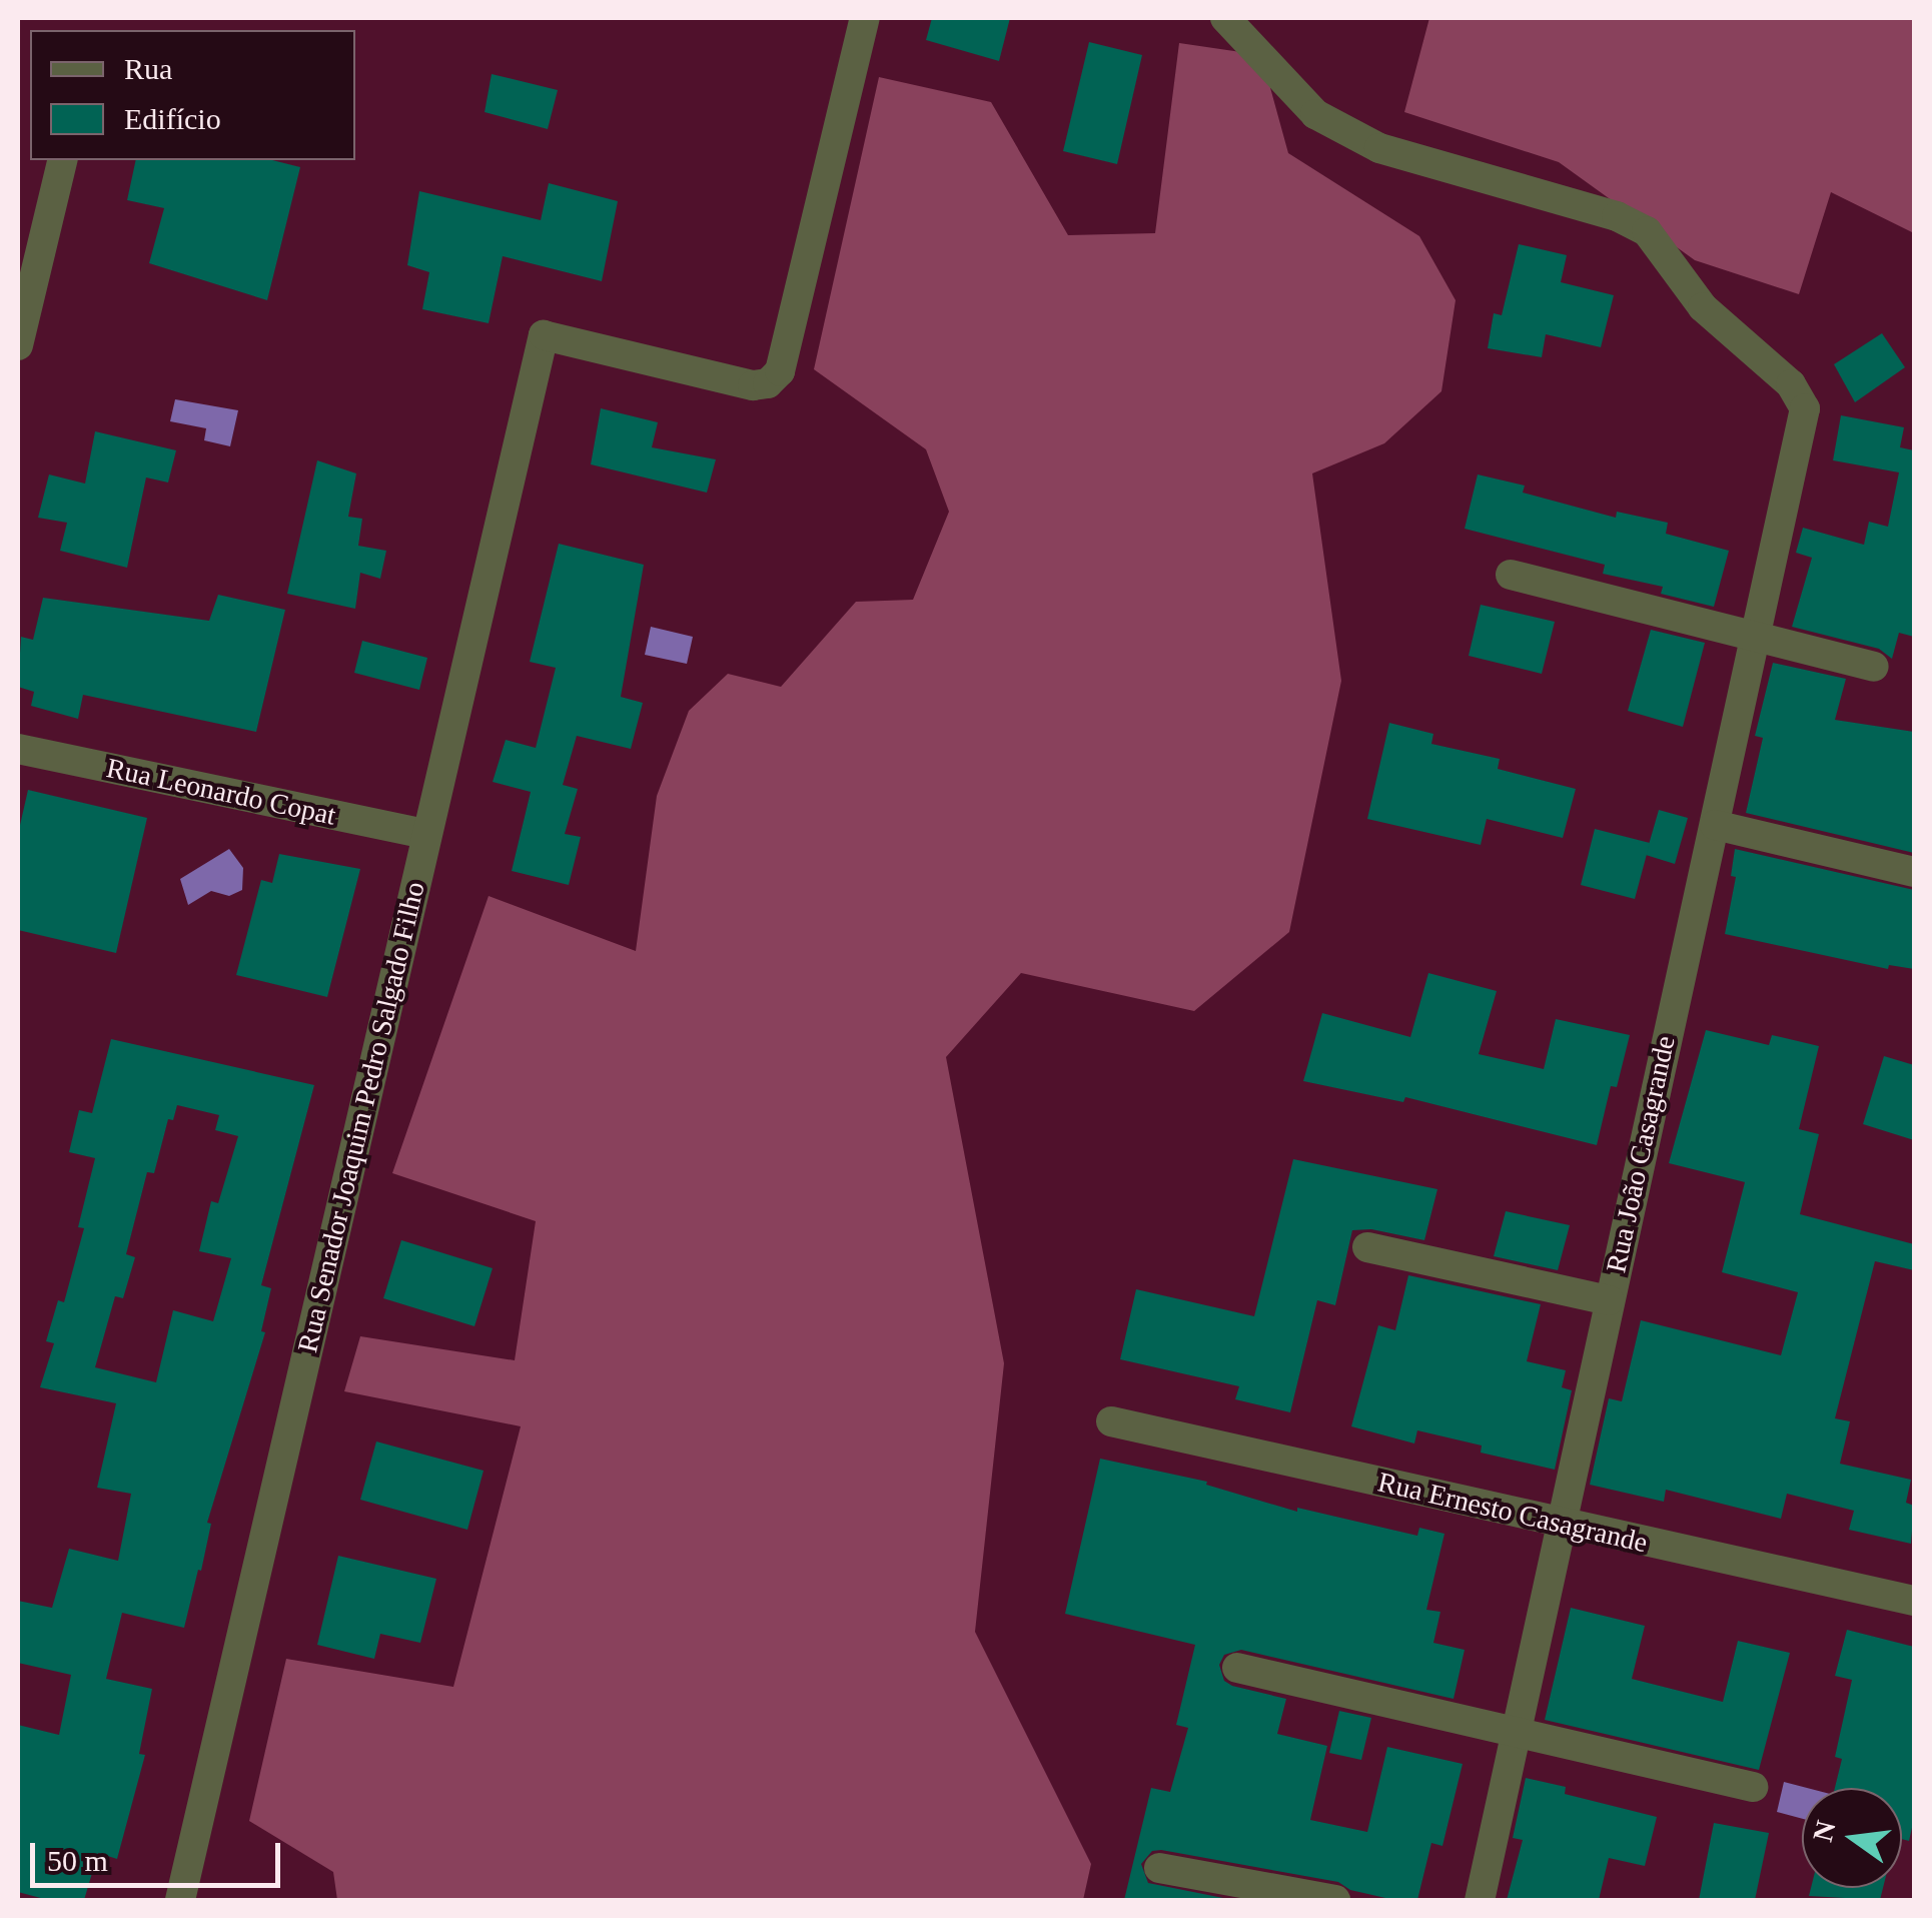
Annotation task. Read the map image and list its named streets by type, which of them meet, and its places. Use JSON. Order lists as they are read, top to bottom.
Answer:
{
  "streets": {
    "street": [
      "Rua Leonardo Copat",
      "Rua Senador Joaquim Pedro Salgado Filho",
      "Rua João Casagrande",
      "Rua Ernesto Casagrande"
    ]
  },
  "crossings": [
    ["Rua Leonardo Copat", "Rua Senador Joaquim Pedro Salgado Filho"],
    ["Rua João Casagrande", "Rua Ernesto Casagrande"]
  ],
  "legend": ["Rua", "Edifício"],
  "scale_bar": "50 m",
  "north": "left"
}
